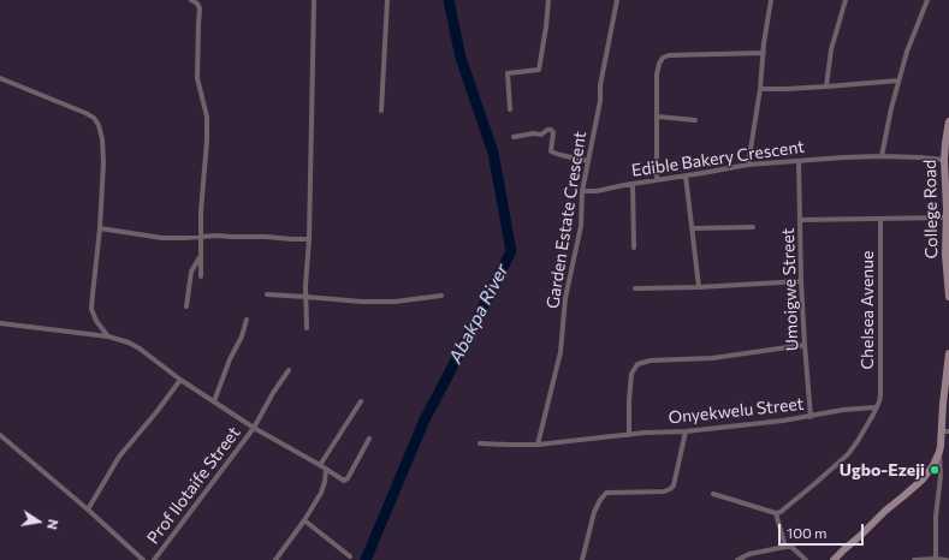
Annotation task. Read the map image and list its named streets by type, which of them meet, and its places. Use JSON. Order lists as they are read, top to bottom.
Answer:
{
  "streets": {
    "main road": ["College Road"],
    "street": [
      "Edible Bakery Crescent",
      "Garden Estate Crescent",
      "Umoigwe Street",
      "Chelsea Avenue",
      "Onyekwelu Street",
      "Prof Ilotaife Street"
    ]
  },
  "crossings": [
    ["Edible Bakery Crescent", "College Road"],
    ["Edible Bakery Crescent", "Garden Estate Crescent"],
    ["Edible Bakery Crescent", "Umoigwe Street"],
    ["Garden Estate Crescent", "Onyekwelu Street"],
    ["Umoigwe Street", "Onyekwelu Street"],
    ["Chelsea Avenue", "Onyekwelu Street"]
  ],
  "water": ["Abakpa River"],
  "places": ["Ugbo-Ezeji"],
  "scale_bar": "100 m",
  "north": "right"
}
